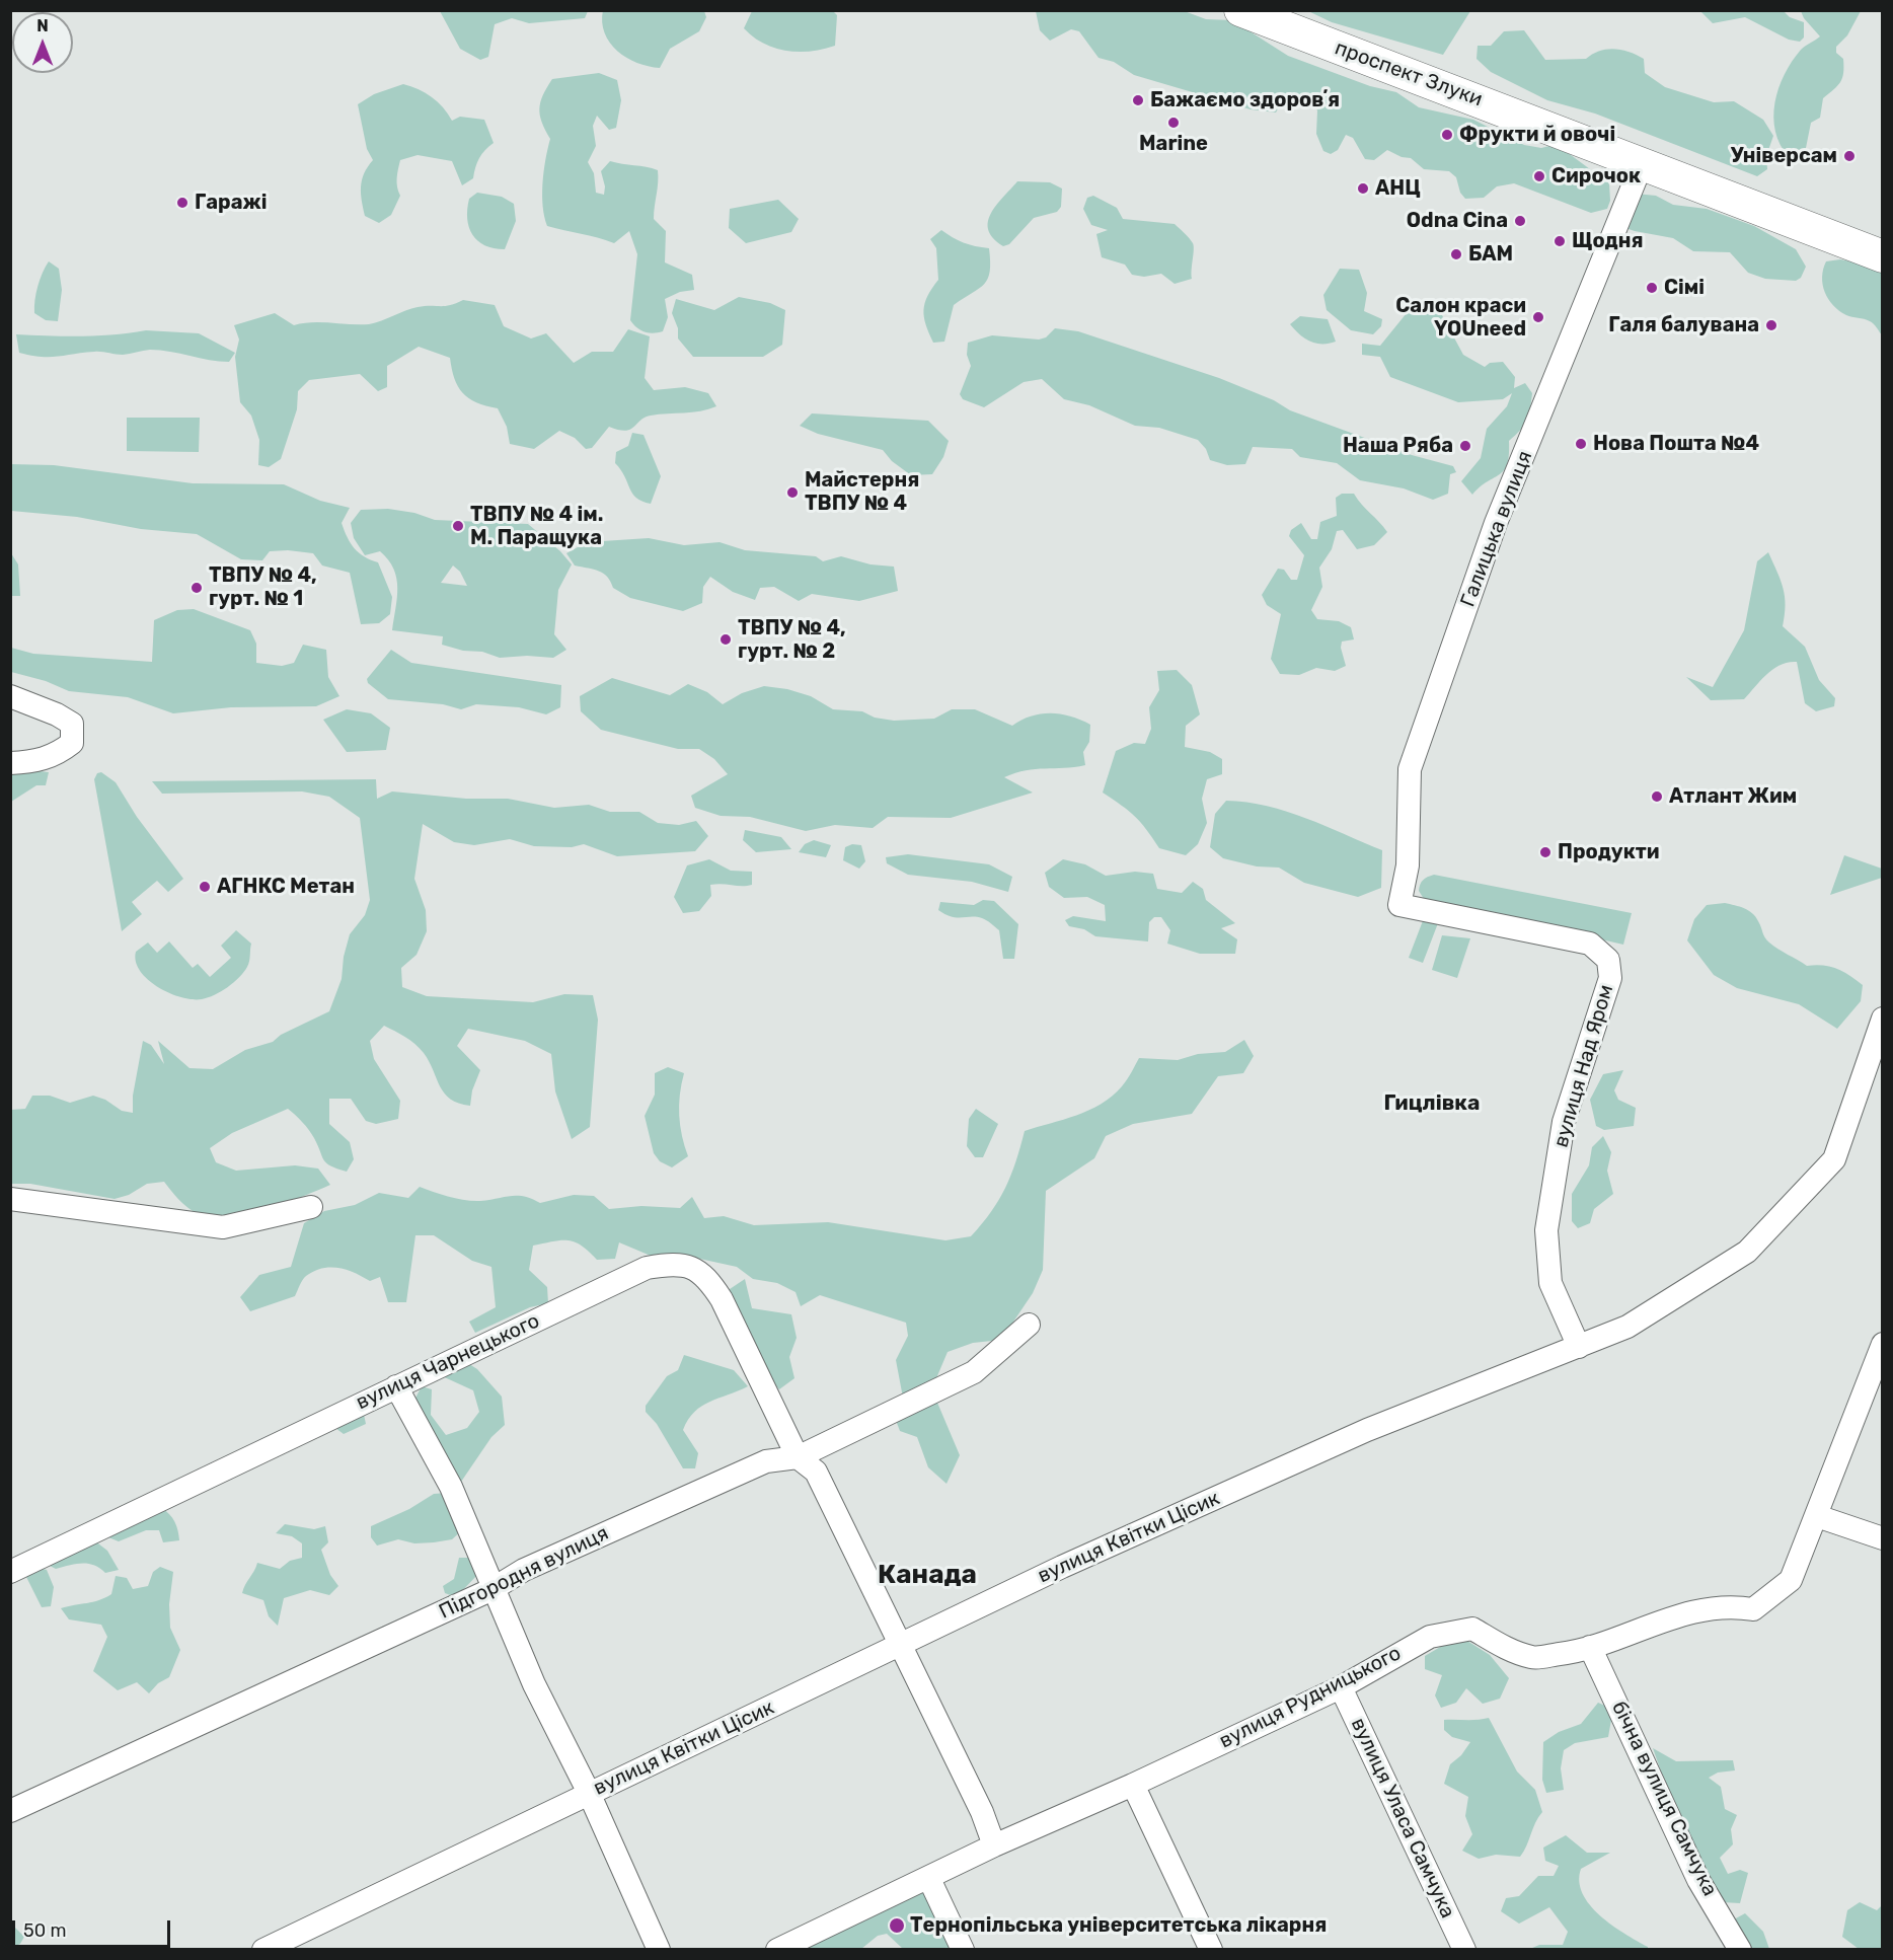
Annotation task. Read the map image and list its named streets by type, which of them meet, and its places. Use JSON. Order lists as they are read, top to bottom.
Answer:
{
  "streets": {
    "main road": ["проспект Злуки"],
    "street": [
      "Галицька вулиця",
      "вулиця Над Яром",
      "вулиця Чарнецького",
      "вулиця Квітки Цісик",
      "Підгородня вулиця",
      "вулиця Рудницького",
      "бічна вулиця Самчука",
      "вулиця Уласа Самчука"
    ]
  },
  "crossings": [
    ["проспект Злуки", "Галицька вулиця"],
    ["Галицька вулиця", "вулиця Над Яром"],
    ["вулиця Над Яром", "вулиця Квітки Цісик"],
    ["вулиця Чарнецького", "Підгородня вулиця"],
    ["вулиця Рудницького", "бічна вулиця Самчука"],
    ["вулиця Рудницького", "вулиця Уласа Самчука"]
  ],
  "districts": ["Гицлівка", "Канада"],
  "places": [
    "Бажаємо здоровʼя",
    "Marine",
    "Фрукти й овочі",
    "Універсам",
    "Сирочок",
    "АНЦ",
    "Гаражі",
    "Odna Cina",
    "Щодня",
    "БАМ",
    "Сімі",
    "Салон краси YOUneed",
    "Галя балувана",
    "Нова Пошта №4",
    "Наша Ряба",
    "Майстерня ТВПУ № 4",
    "ТВПУ № 4 ім. М. Паращука",
    "ТВПУ № 4, гурт. № 1",
    "ТВПУ № 4, гурт. № 2",
    "Атлант Жим",
    "Продукти",
    "АГНКС Метан",
    "Тернопільська університетська лікарня"
  ],
  "scale_bar": "50 m",
  "north": "top"
}
